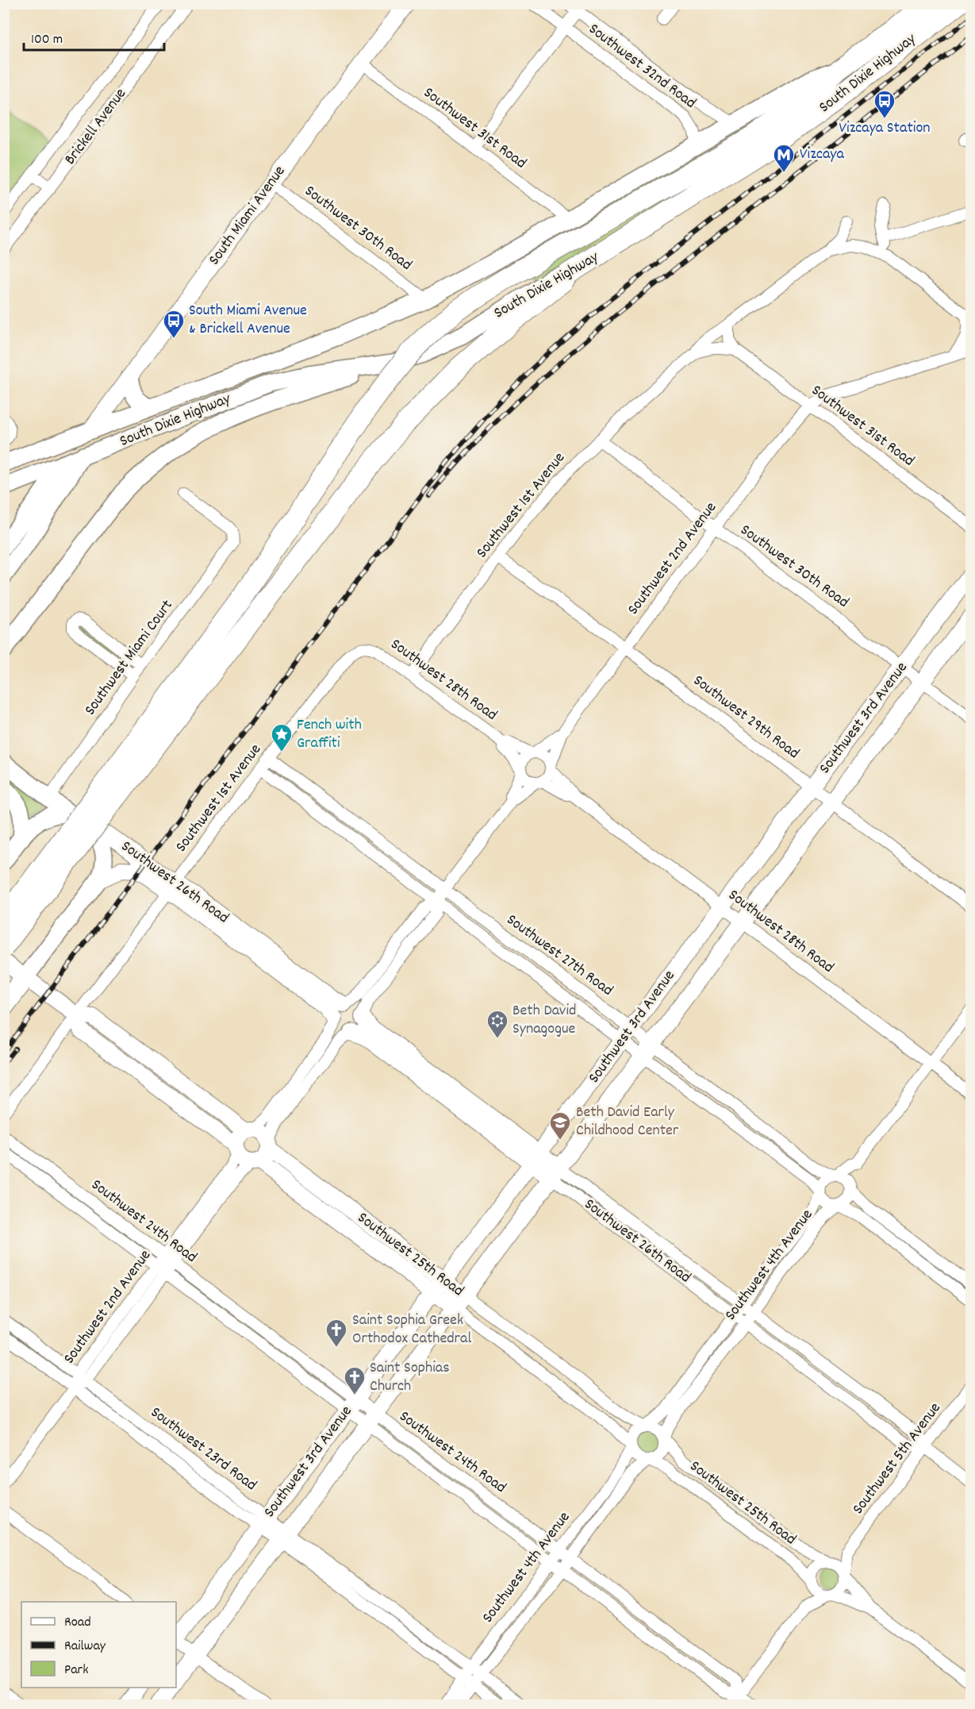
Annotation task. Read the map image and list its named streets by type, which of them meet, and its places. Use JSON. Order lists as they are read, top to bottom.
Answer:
{
  "streets": {
    "highway": ["South Dixie Highway"],
    "main road": [
      "South Miami Avenue",
      "Southwest 3rd Avenue",
      "Southwest 26th Road",
      "Southwest 25th Road"
    ],
    "street": [
      "Southwest 32nd Road",
      "Brickell Avenue",
      "Southwest 31st Road",
      "Southwest 30th Road",
      "Southwest 1st Avenue",
      "Southwest 2nd Avenue",
      "Southwest Miami Court",
      "Southwest 28th Road",
      "Southwest 29th Road",
      "Southwest 27th Road",
      "Southwest 24th Road",
      "Southwest 4th Avenue",
      "Southwest 23rd Road",
      "Southwest 5th Avenue"
    ]
  },
  "crossings": [
    ["Southwest 32nd Road", "South Dixie Highway"],
    ["South Dixie Highway", "Southwest 31st Road"],
    ["South Dixie Highway", "South Miami Avenue"],
    ["South Dixie Highway", "Southwest 30th Road"],
    ["Southwest 31st Road", "South Miami Avenue"],
    ["Southwest 31st Road", "Southwest 1st Avenue"],
    ["Southwest 31st Road", "Southwest 2nd Avenue"],
    ["South Miami Avenue", "Southwest 30th Road"],
    ["Southwest 30th Road", "Southwest 1st Avenue"],
    ["Southwest 30th Road", "Southwest 2nd Avenue"],
    ["Southwest 30th Road", "Southwest 3rd Avenue"],
    ["Southwest 1st Avenue", "Southwest 28th Road"],
    ["Southwest 1st Avenue", "Southwest 29th Road"],
    ["Southwest 1st Avenue", "Southwest 26th Road"],
    ["Southwest 1st Avenue", "Southwest 27th Road"],
    ["Southwest 2nd Avenue", "Southwest 28th Road"],
    ["Southwest 2nd Avenue", "Southwest 29th Road"],
    ["Southwest 2nd Avenue", "Southwest 24th Road"],
    ["Southwest 2nd Avenue", "Southwest 25th Road"],
    ["Southwest 2nd Avenue", "Southwest 23rd Road"],
    ["Southwest Miami Court", "Southwest 26th Road"],
    ["Southwest 28th Road", "Southwest 3rd Avenue"],
    ["Southwest 29th Road", "Southwest 3rd Avenue"],
    ["Southwest 3rd Avenue", "Southwest 26th Road"],
    ["Southwest 3rd Avenue", "Southwest 27th Road"],
    ["Southwest 3rd Avenue", "Southwest 24th Road"],
    ["Southwest 3rd Avenue", "Southwest 25th Road"],
    ["Southwest 3rd Avenue", "Southwest 23rd Road"],
    ["Southwest 26th Road", "Southwest 4th Avenue"],
    ["Southwest 26th Road", "Southwest 5th Avenue"],
    ["Southwest 27th Road", "Southwest 4th Avenue"],
    ["Southwest 24th Road", "Southwest 4th Avenue"],
    ["Southwest 25th Road", "Southwest 4th Avenue"],
    ["Southwest 25th Road", "Southwest 5th Avenue"],
    ["Southwest 4th Avenue", "Southwest 23rd Road"]
  ],
  "places": {
    "bus stop": ["Vizcaya Station", "South Miami Avenue & Brickell Avenue"],
    "metro station": ["Vizcaya"],
    "place": ["Fench with Graffiti"],
    "synagogue": ["Beth David Synagogue"],
    "school or university": ["Beth David Early Childhood Center"],
    "church": ["Saint Sophia Greek Orthodox Cathedral", "Saint Sophias Church"]
  },
  "legend": ["Road", "Railway", "Park"],
  "scale_bar": "100 m"
}
